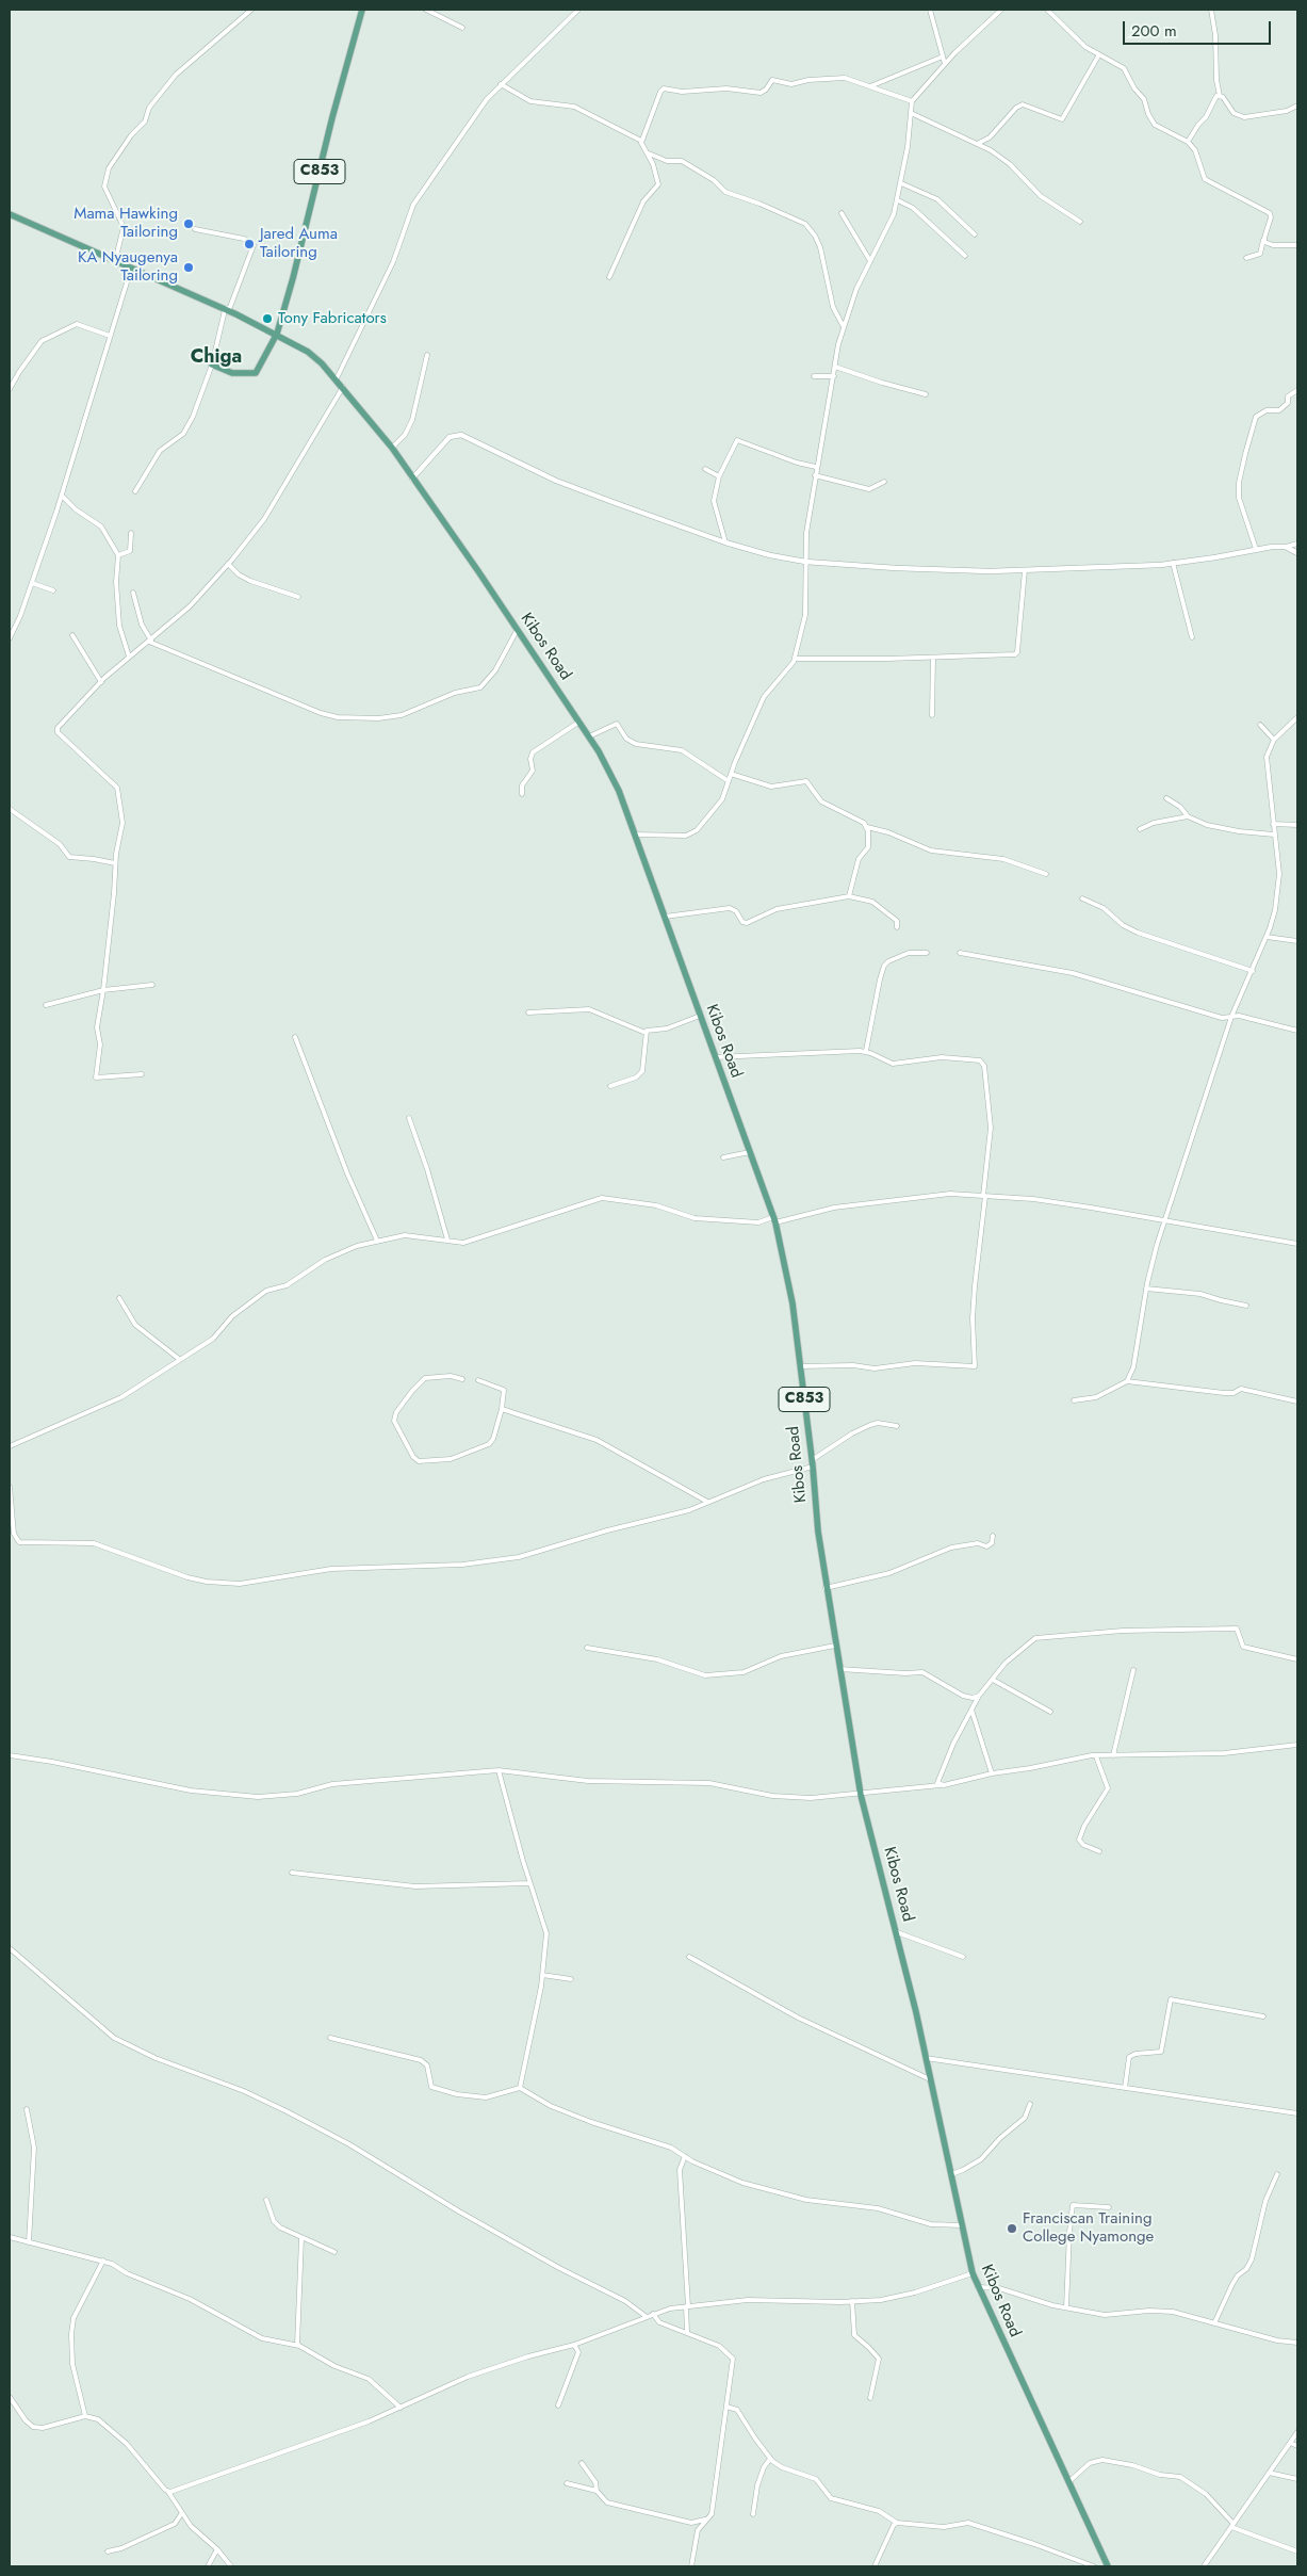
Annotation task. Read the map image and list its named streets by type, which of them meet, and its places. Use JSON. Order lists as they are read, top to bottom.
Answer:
{
  "streets": {
    "main road": ["C853", "Kibos Road"]
  },
  "crossings": [
    ["C853", "Kibos Road"]
  ],
  "districts": ["Chiga"],
  "places": [
    "Mama Hawking Tailoring",
    "Jared Auma Tailoring",
    "KA Nyaugenya Tailoring",
    "Tony Fabricators",
    "Franciscan Training College Nyamonge"
  ],
  "scale_bar": "200 m"
}
